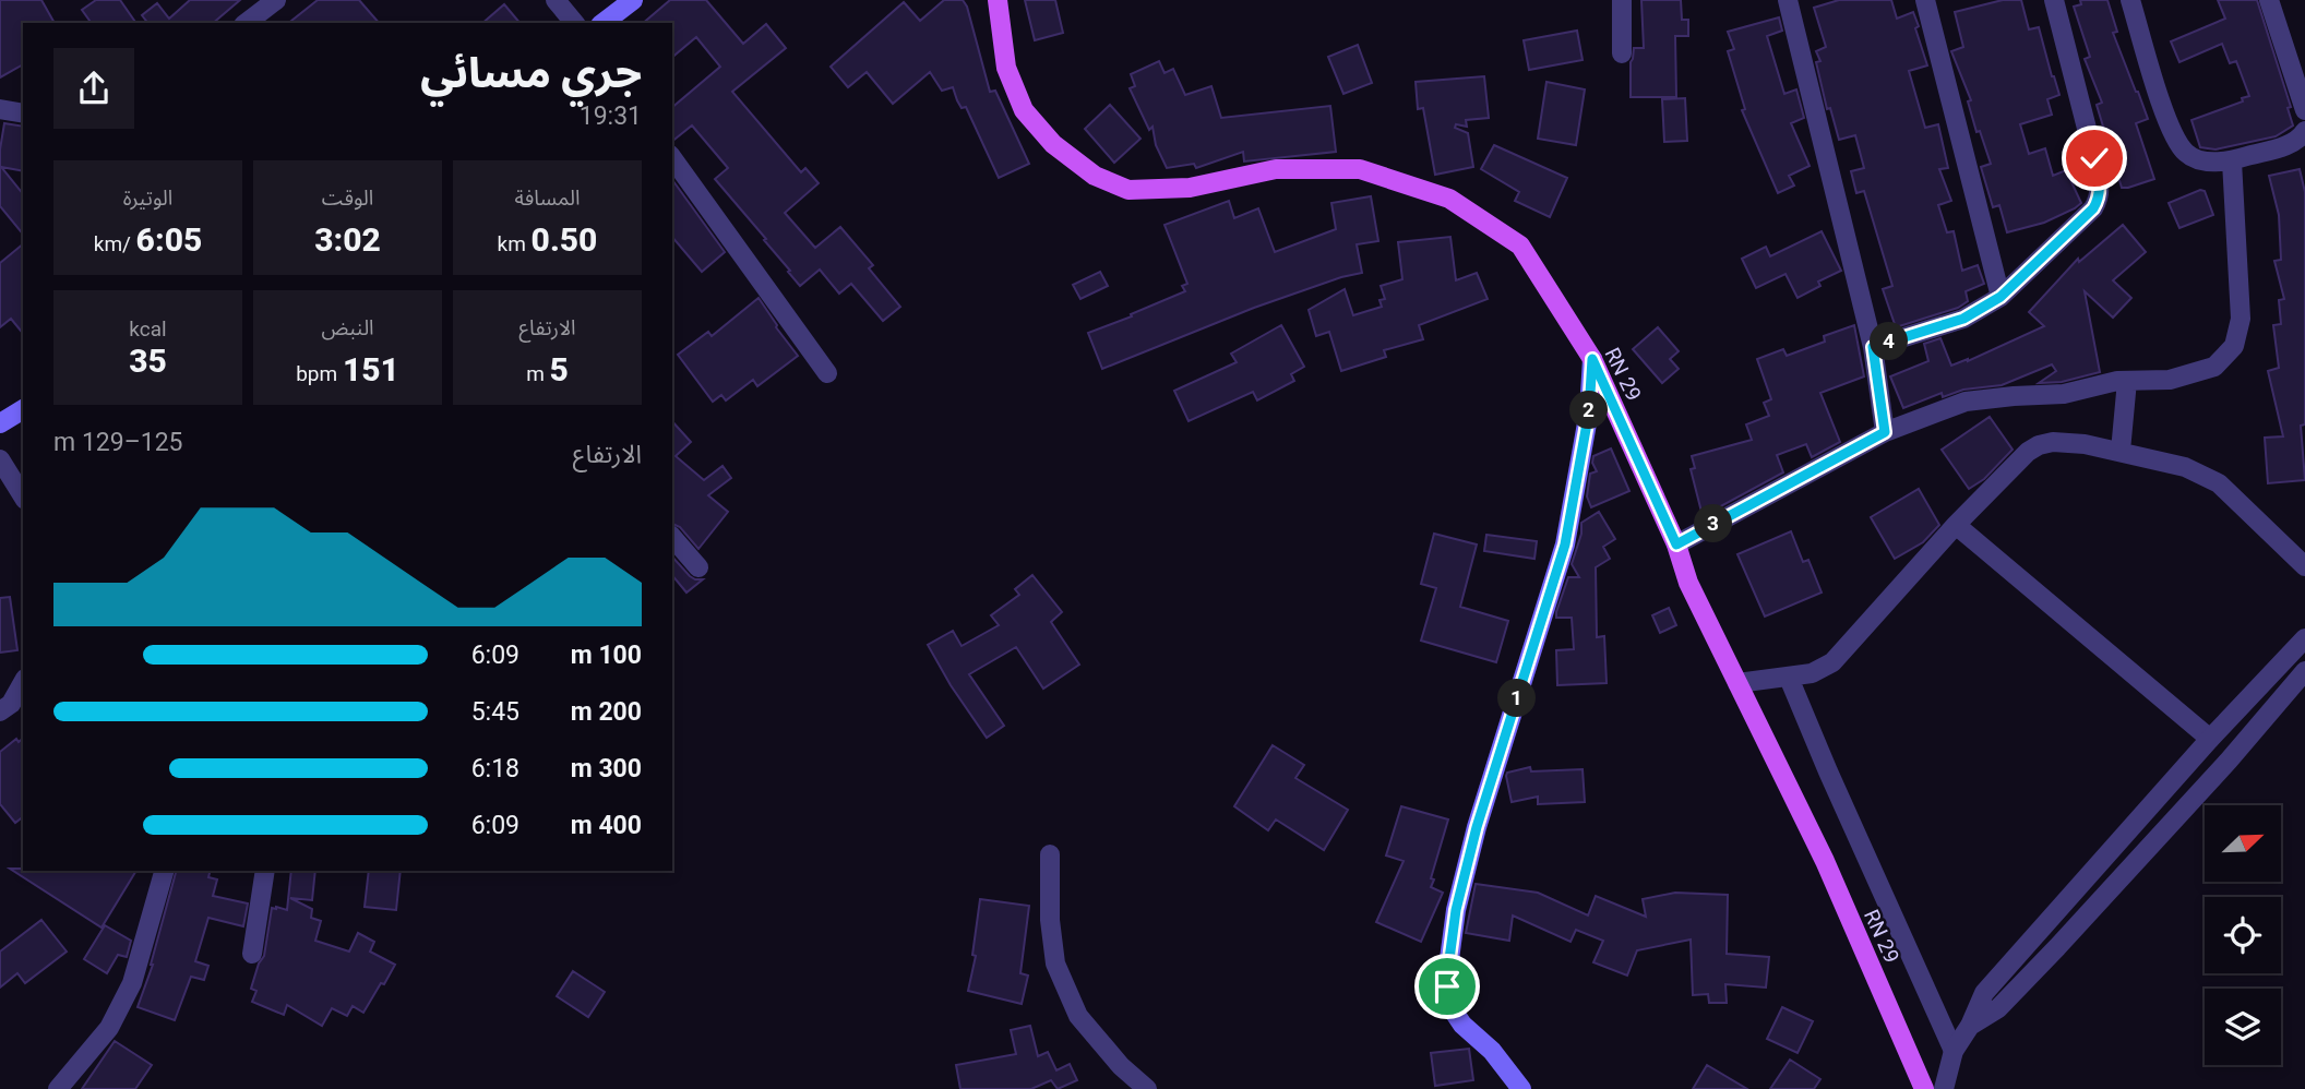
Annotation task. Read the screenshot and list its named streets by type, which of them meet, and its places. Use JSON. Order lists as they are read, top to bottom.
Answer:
{
  "streets": {
    "main road": ["RN 29"]
  },
  "north": "top right",
  "page": {
    "heading": ["جري مسائي", "19:31"],
    "stats": [
      ["المسافة", "0.50 km"],
      ["الوقت", "3:02"],
      ["الوتيرة", "6:05 /km"],
      ["الارتفاع", "5 m"],
      ["النبض", "151 bpm"],
      ["kcal", "35"]
    ],
    "pins": [
      "4",
      "2",
      "3",
      "1"
    ],
    "chart": ["الارتفاع", "125–129 m"],
    "list": [
      {
        "name": "100 m",
        "note": "6:09"
      },
      {
        "name": "200 m",
        "note": "5:45"
      },
      {
        "name": "300 m",
        "note": "6:18"
      },
      {
        "name": "400 m",
        "note": "6:09"
      }
    ]
  }
}
